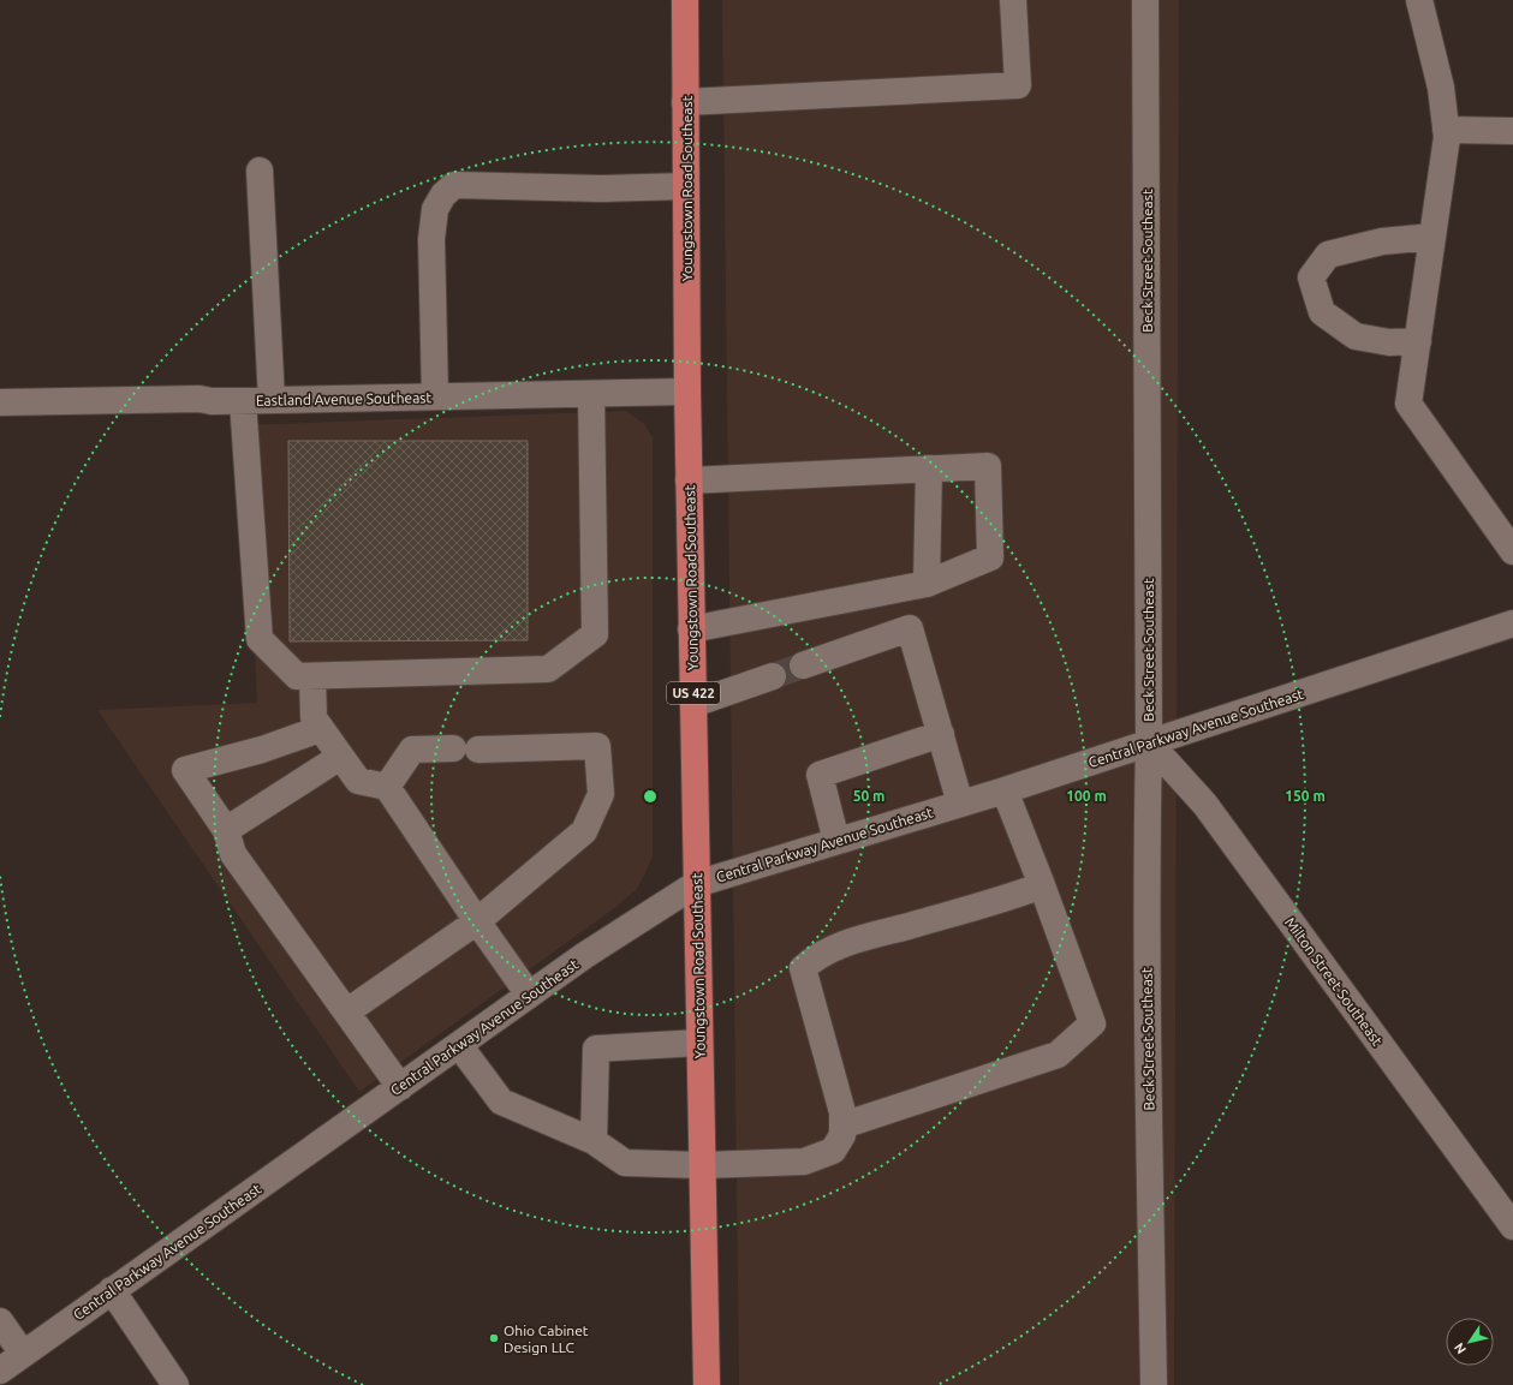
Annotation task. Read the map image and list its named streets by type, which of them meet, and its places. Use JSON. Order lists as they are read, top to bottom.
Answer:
{
  "streets": {
    "main road": ["Youngstown Road Southeast", "US 422"],
    "street": [
      "Beck Street Southeast",
      "Eastland Avenue Southeast",
      "Central Parkway Avenue Southeast",
      "Milton Street Southeast"
    ]
  },
  "crossings": [
    ["Youngstown Road Southeast", "Eastland Avenue Southeast"],
    ["Youngstown Road Southeast", "Central Parkway Avenue Southeast"],
    ["Beck Street Southeast", "Central Parkway Avenue Southeast"],
    ["Beck Street Southeast", "Milton Street Southeast"],
    ["Central Parkway Avenue Southeast", "Milton Street Southeast"]
  ],
  "places": ["Ohio Cabinet Design LLC"],
  "north": "bottom left",
  "rings": ["50 m", "100 m", "150 m"]
}
